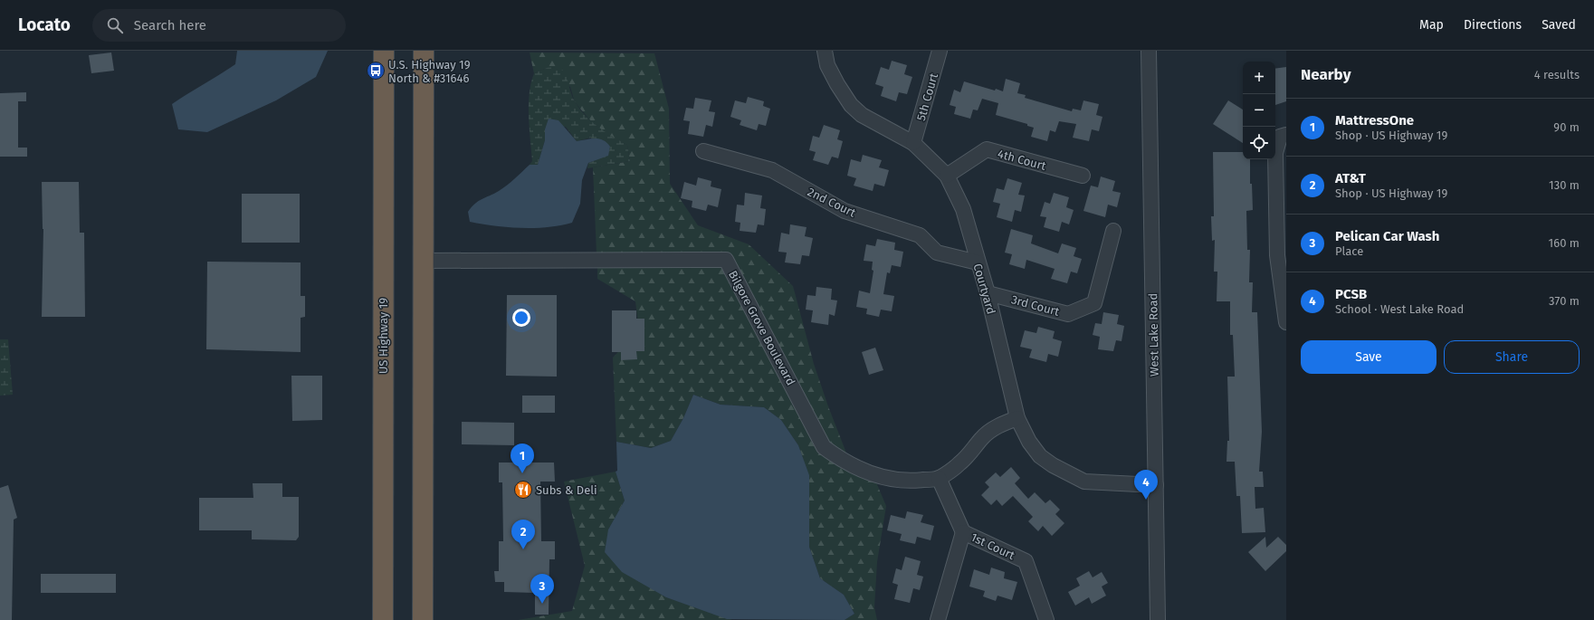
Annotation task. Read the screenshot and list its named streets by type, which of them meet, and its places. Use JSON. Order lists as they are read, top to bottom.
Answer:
{
  "streets": {
    "highway": ["US Highway 19"],
    "street": [
      "5th Court",
      "4th Court",
      "2nd Court",
      "Courtyard",
      "3rd Court",
      "Bilgore Grove Boulevard",
      "West Lake Road",
      "1st Court"
    ]
  },
  "crossings": [
    ["5th Court", "Courtyard"],
    ["4th Court", "Courtyard"],
    ["2nd Court", "Courtyard"],
    ["Courtyard", "3rd Court"],
    ["Courtyard", "Bilgore Grove Boulevard"],
    ["Courtyard", "West Lake Road"],
    ["Bilgore Grove Boulevard", "1st Court"]
  ],
  "places": {
    "bus stop": ["U.S. Highway 19 North & #31646"],
    "restaurant": ["Subs & Deli"]
  },
  "page": {
    "header": "Locato",
    "search": "Search here",
    "nav": ["Map", "Directions", "Saved"],
    "heading": ["Nearby", "4 results"],
    "map_buttons": ["+", "−"],
    "list": [
      {
        "mark": "1",
        "name": "MattressOne",
        "note": "Shop · US Highway 19",
        "value": "90 m"
      },
      {
        "mark": "2",
        "name": "AT&T",
        "note": "Shop · US Highway 19",
        "value": "130 m"
      },
      {
        "mark": "3",
        "name": "Pelican Car Wash",
        "note": "Place",
        "value": "160 m"
      },
      {
        "mark": "4",
        "name": "PCSB",
        "note": "School · West Lake Road",
        "value": "370 m"
      }
    ],
    "buttons": ["Save", "Share"],
    "pins": [
      "1",
      "4",
      "2",
      "3"
    ]
  }
}
